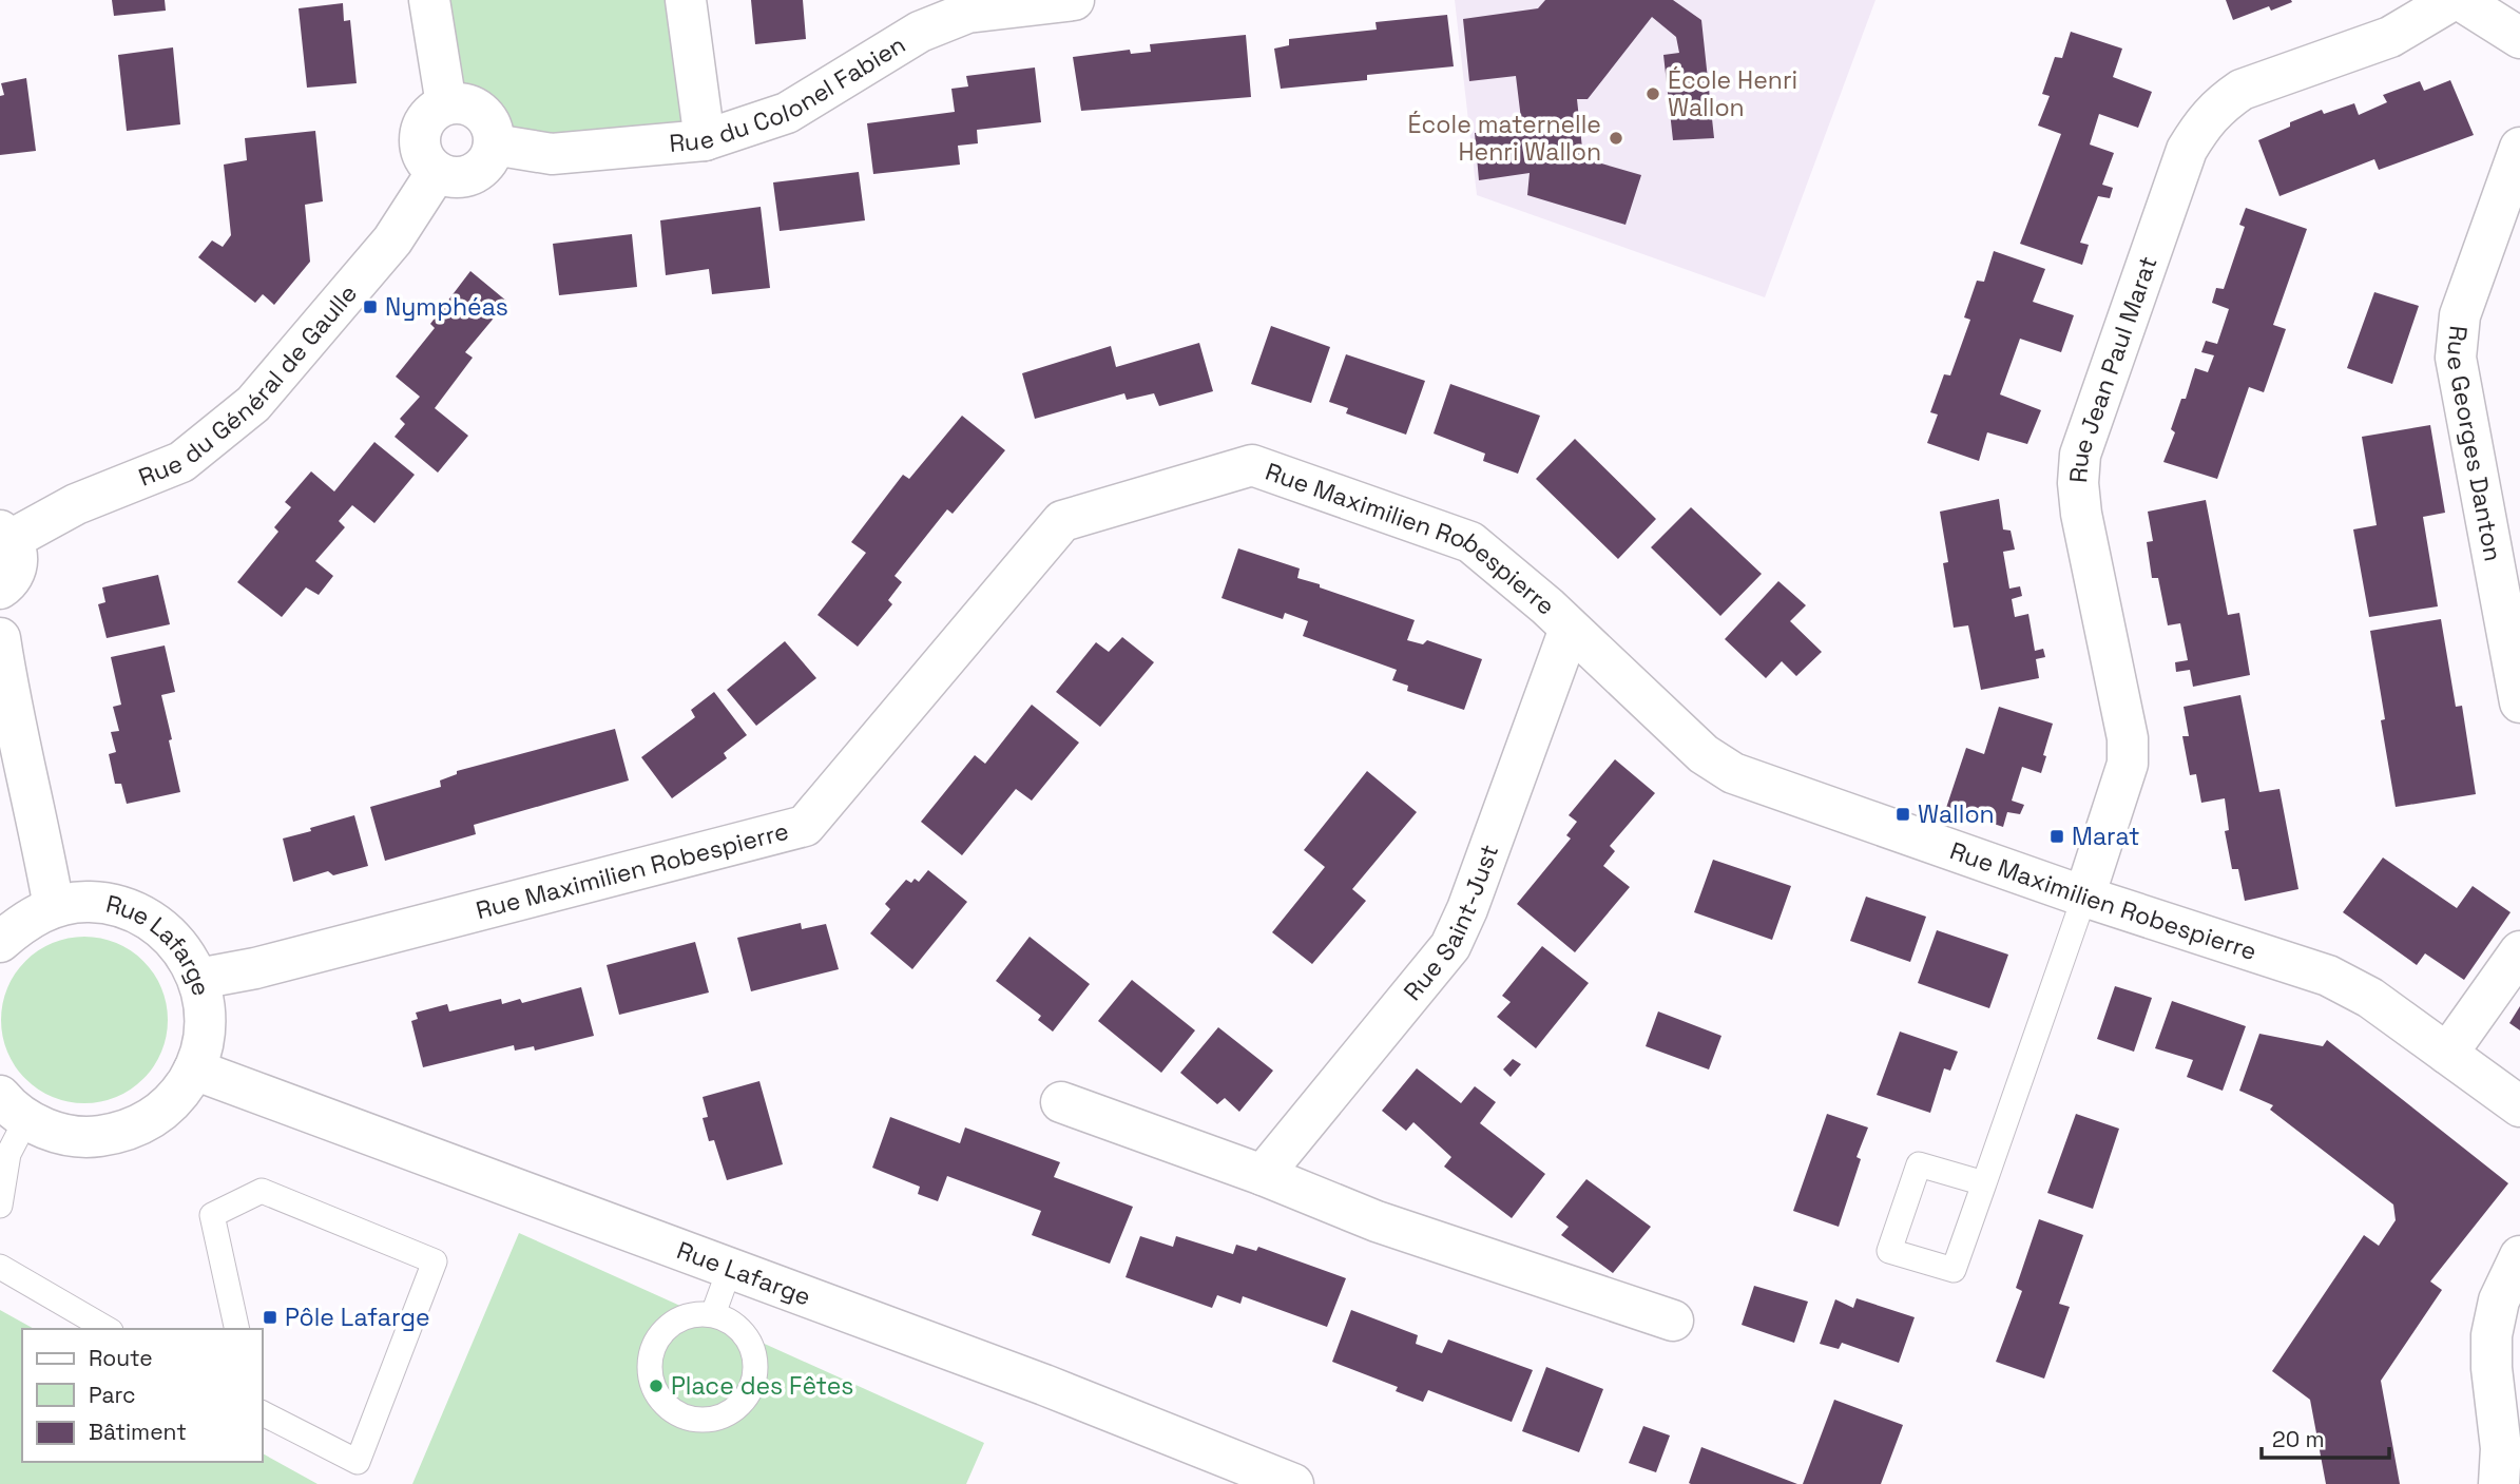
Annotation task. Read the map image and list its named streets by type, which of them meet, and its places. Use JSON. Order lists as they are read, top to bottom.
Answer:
{
  "streets": {
    "street": [
      "Rue du Colonel Fabien",
      "Rue Jean Paul Marat",
      "Rue du Général de Gaulle",
      "Rue Georges Danton",
      "Rue Maximilien Robespierre",
      "Rue Saint-Just",
      "Rue Lafarge"
    ]
  },
  "crossings": [
    ["Rue du Colonel Fabien", "Rue du Général de Gaulle"],
    ["Rue Jean Paul Marat", "Rue Maximilien Robespierre"],
    ["Rue Maximilien Robespierre", "Rue Saint-Just"],
    ["Rue Maximilien Robespierre", "Rue Lafarge"]
  ],
  "places": {
    "other": ["École Henri Wallon", "École maternelle Henri Wallon", "Place des Fêtes"],
    "transit": [
      "Nymphéas",
      "Wallon",
      "Marat",
      "Pôle Lafarge"
    ]
  },
  "legend": ["Route", "Parc", "Bâtiment"],
  "scale_bar": "20 m"
}
